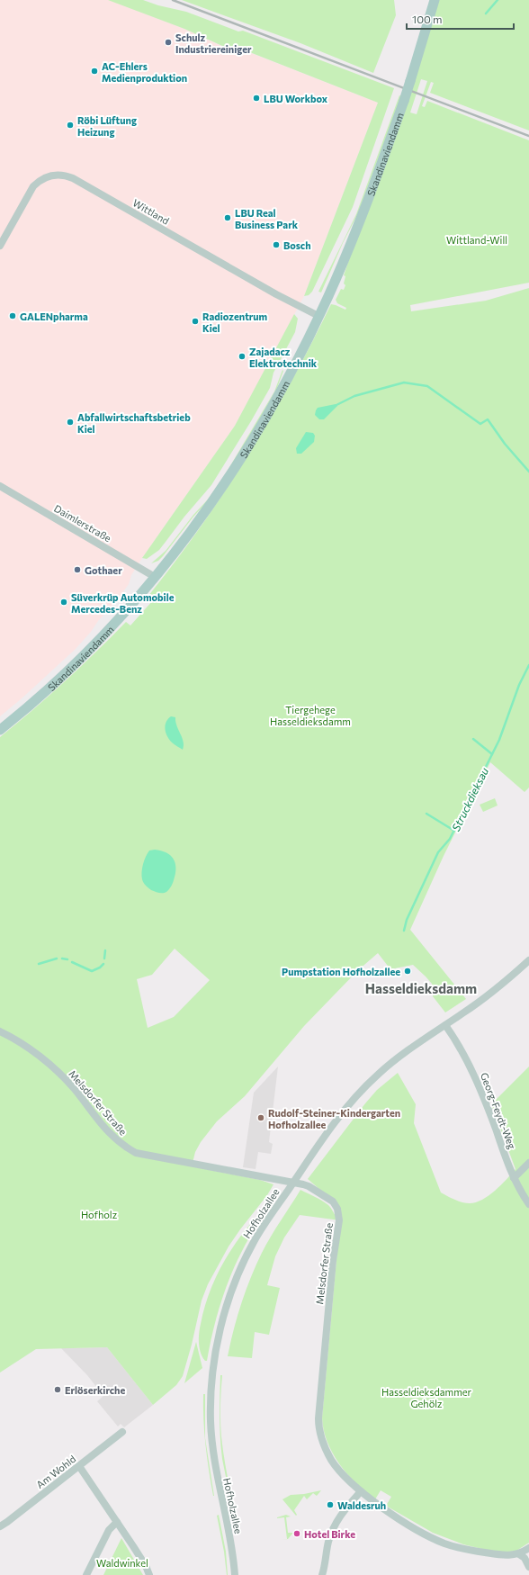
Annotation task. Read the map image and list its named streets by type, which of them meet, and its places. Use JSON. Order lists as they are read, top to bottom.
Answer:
{
  "streets": {
    "main road": ["Skandinaviendamm"],
    "street": [
      "Wittland",
      "Daimlerstraße",
      "Melsdorfer Straße",
      "Georg-Feydt-Weg",
      "Hofholzallee",
      "Am Wohld"
    ]
  },
  "crossings": [
    ["Skandinaviendamm", "Wittland"],
    ["Skandinaviendamm", "Daimlerstraße"],
    ["Melsdorfer Straße", "Hofholzallee"],
    ["Georg-Feydt-Weg", "Hofholzallee"]
  ],
  "districts": ["Hasseldieksdamm"],
  "water": ["Struckdieksau"],
  "parks": [
    "Wittland-Will",
    "Tiergehege Hasseldieksdamm",
    "Hofholz",
    "Hasseldieksdammer Gehölz",
    "Waldwinkel"
  ],
  "places": [
    "Schulz Industriereiniger",
    "AC-Ehlers Medienproduktion",
    "LBU Workbox",
    "Röbi Lüftung Heizung",
    "LBU Real Business Park",
    "Bosch",
    "GALENpharma",
    "Radiozentrum Kiel",
    "Zajadacz Elektrotechnik",
    "Abfallwirtschaftsbetrieb Kiel",
    "Gothaer",
    "Süverkrüp Automobile Mercedes-Benz",
    "Pumpstation Hofholzallee",
    "Rudolf-Steiner-Kindergarten Hofholzallee",
    "Erlöserkirche",
    "Waldesruh",
    "Hotel Birke"
  ],
  "scale_bar": "100 m"
}
